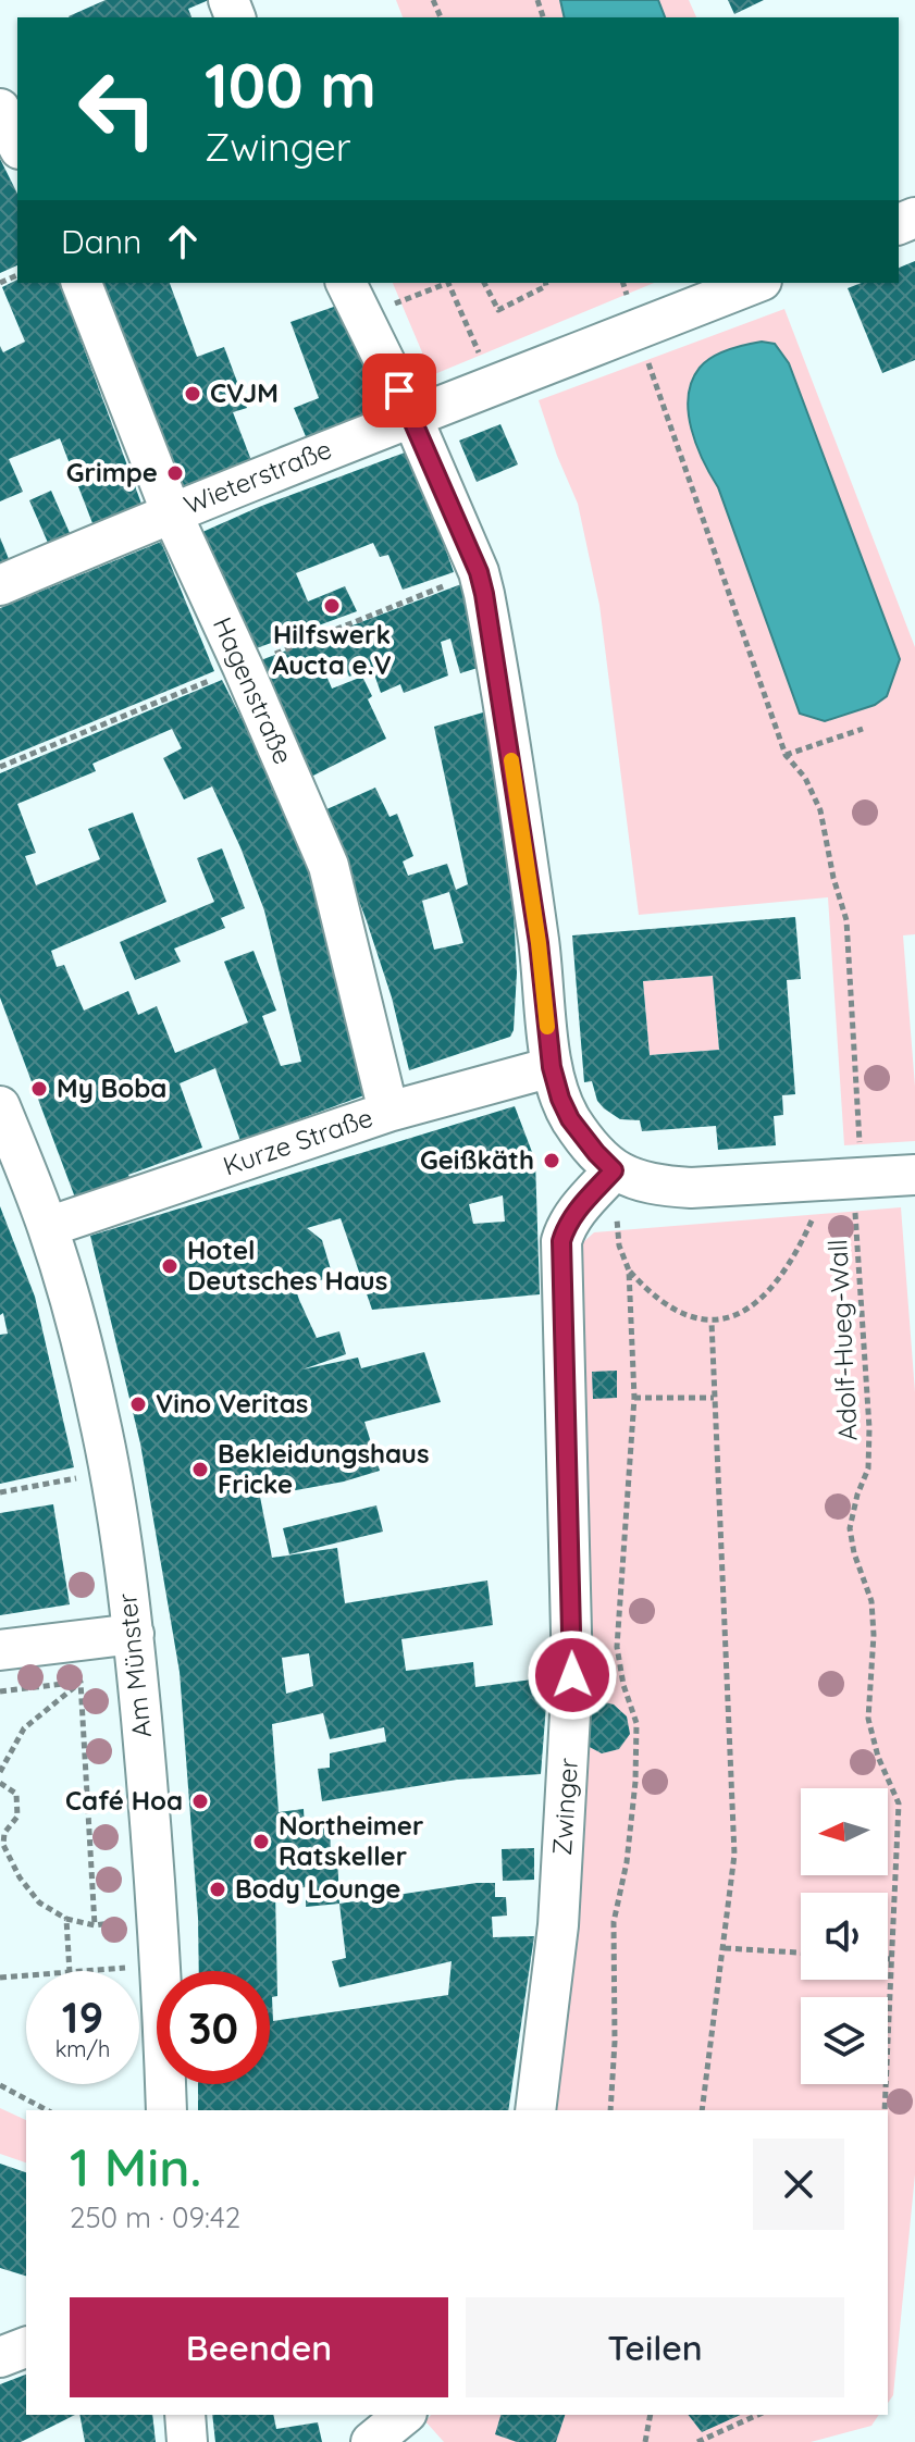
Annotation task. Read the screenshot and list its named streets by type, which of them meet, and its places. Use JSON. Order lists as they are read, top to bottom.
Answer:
{
  "streets": {
    "street": [
      "Wieterstraße",
      "Hagenstraße",
      "Kurze Straße",
      "Am Münster",
      "Zwinger"
    ],
    "path": ["Adolf-Hueg-Wall"]
  },
  "crossings": [
    ["Wieterstraße", "Hagenstraße"],
    ["Hagenstraße", "Kurze Straße"],
    ["Kurze Straße", "Am Münster"]
  ],
  "places": [
    "CVJM",
    "Grimpe",
    "Hilfswerk Aucta e.V",
    "My Boba",
    "Geißkäth",
    "Hotel Deutsches Haus",
    "Vino Veritas",
    "Bekleidungshaus Fricke",
    "Café Hoa",
    "Northeimer Ratskeller",
    "Body Lounge"
  ],
  "north": "left",
  "page": {
    "turn": ["100 m", "Zwinger"],
    "then": "Dann",
    "speed": "19 km/h",
    "limit": "30",
    "heading": ["1 Min.", "250 m · 09:42"],
    "buttons": ["Beenden", "Teilen"]
  }
}
